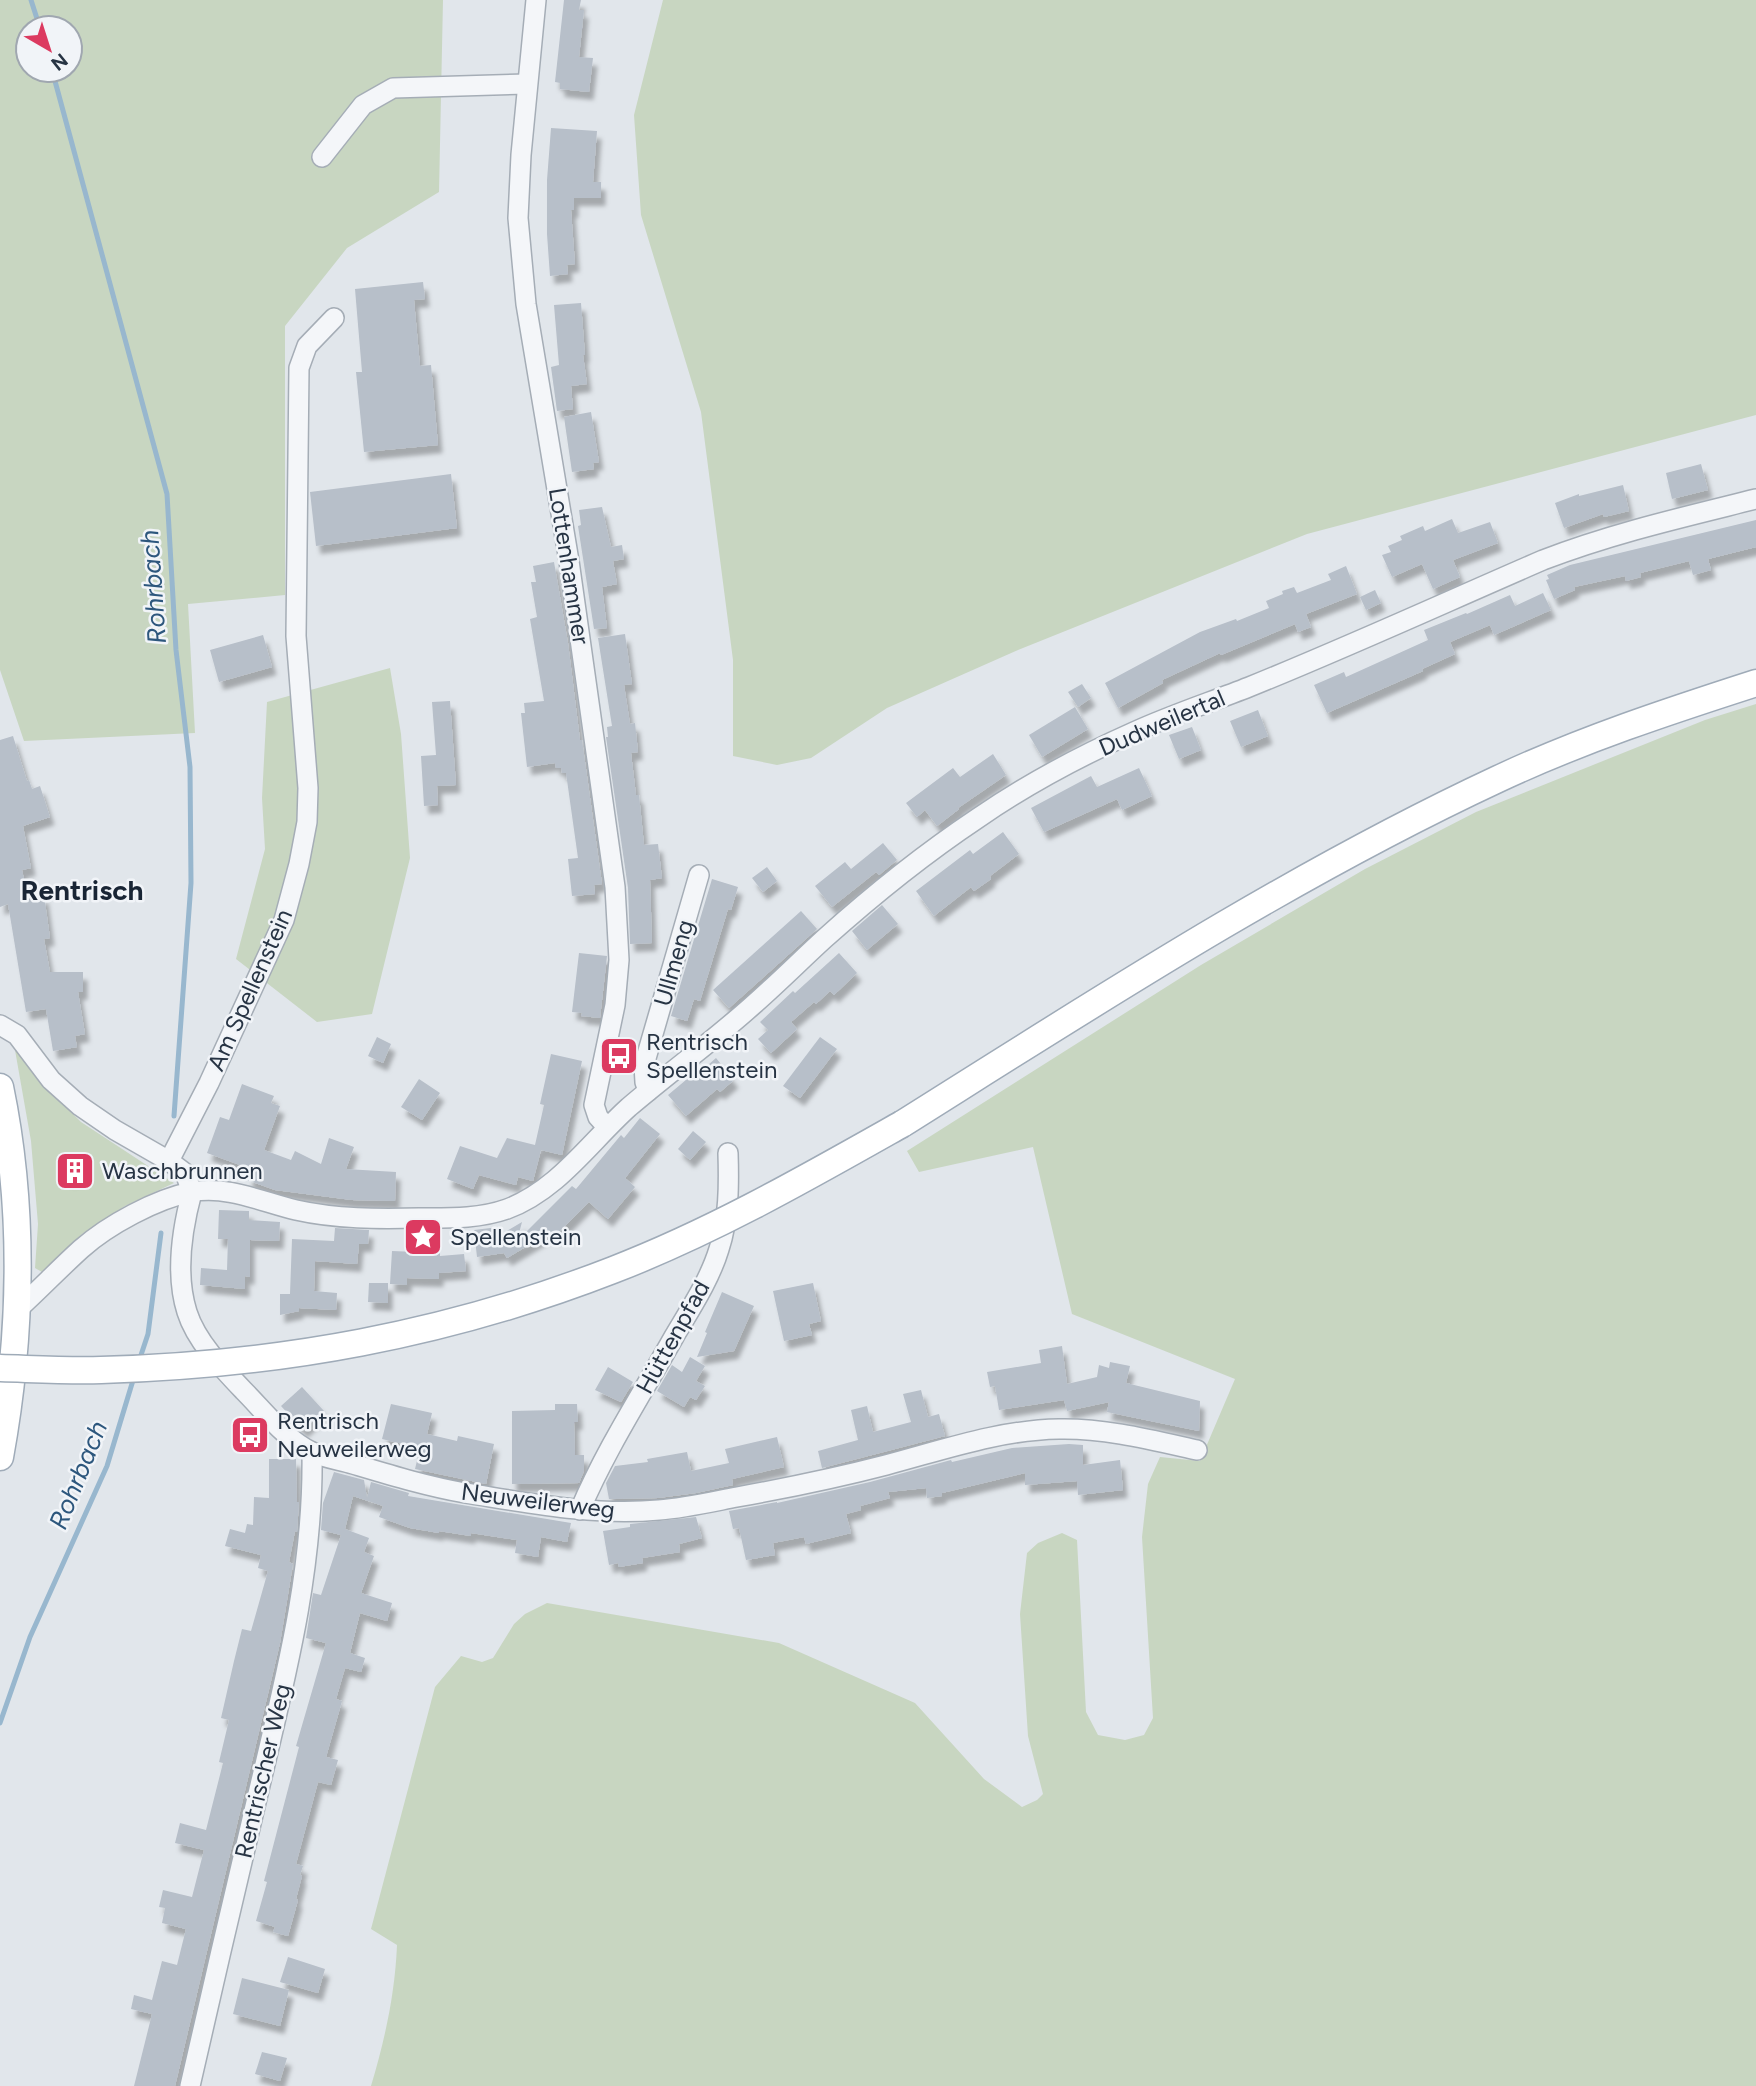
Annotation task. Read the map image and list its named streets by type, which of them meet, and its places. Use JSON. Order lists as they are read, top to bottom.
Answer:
{
  "streets": {
    "street": [
      "Lottenhammer",
      "Dudweilertal",
      "Ullmeng",
      "Am Spellenstein",
      "Hüttenpfad",
      "Neuweilerweg",
      "Rentrischer Weg"
    ]
  },
  "crossings": [
    ["Dudweilertal", "Ullmeng"],
    ["Hüttenpfad", "Neuweilerweg"],
    ["Neuweilerweg", "Rentrischer Weg"]
  ],
  "districts": ["Rentrisch"],
  "water": ["Rohrbach"],
  "places": {
    "bus stop": ["Rentrisch Spellenstein", "Rentrisch Neuweilerweg"],
    "building": ["Waschbrunnen"],
    "place": ["Spellenstein"]
  },
  "north": "bottom right"
}
